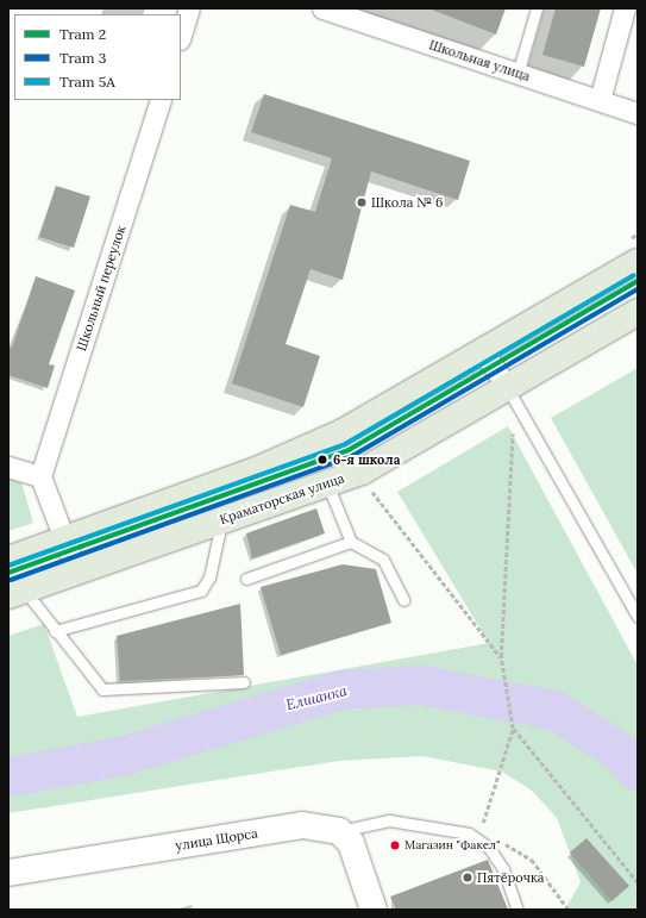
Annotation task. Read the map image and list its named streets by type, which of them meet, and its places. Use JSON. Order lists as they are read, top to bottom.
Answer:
{
  "streets": {
    "main road": ["Краматорская улица"],
    "street": ["Школьная улица", "Школьный переулок", "улица Щорса"]
  },
  "water": ["Елшанка"],
  "places": [
    "Школа № 6",
    "6-я школа",
    "Магазин \"Факел\"",
    "Пятёрочка"
  ],
  "lines": ["tram line 5А", "tram line 2", "tram line 3"],
  "legend": ["Tram 2", "Tram 3", "Tram 5А"]
}
